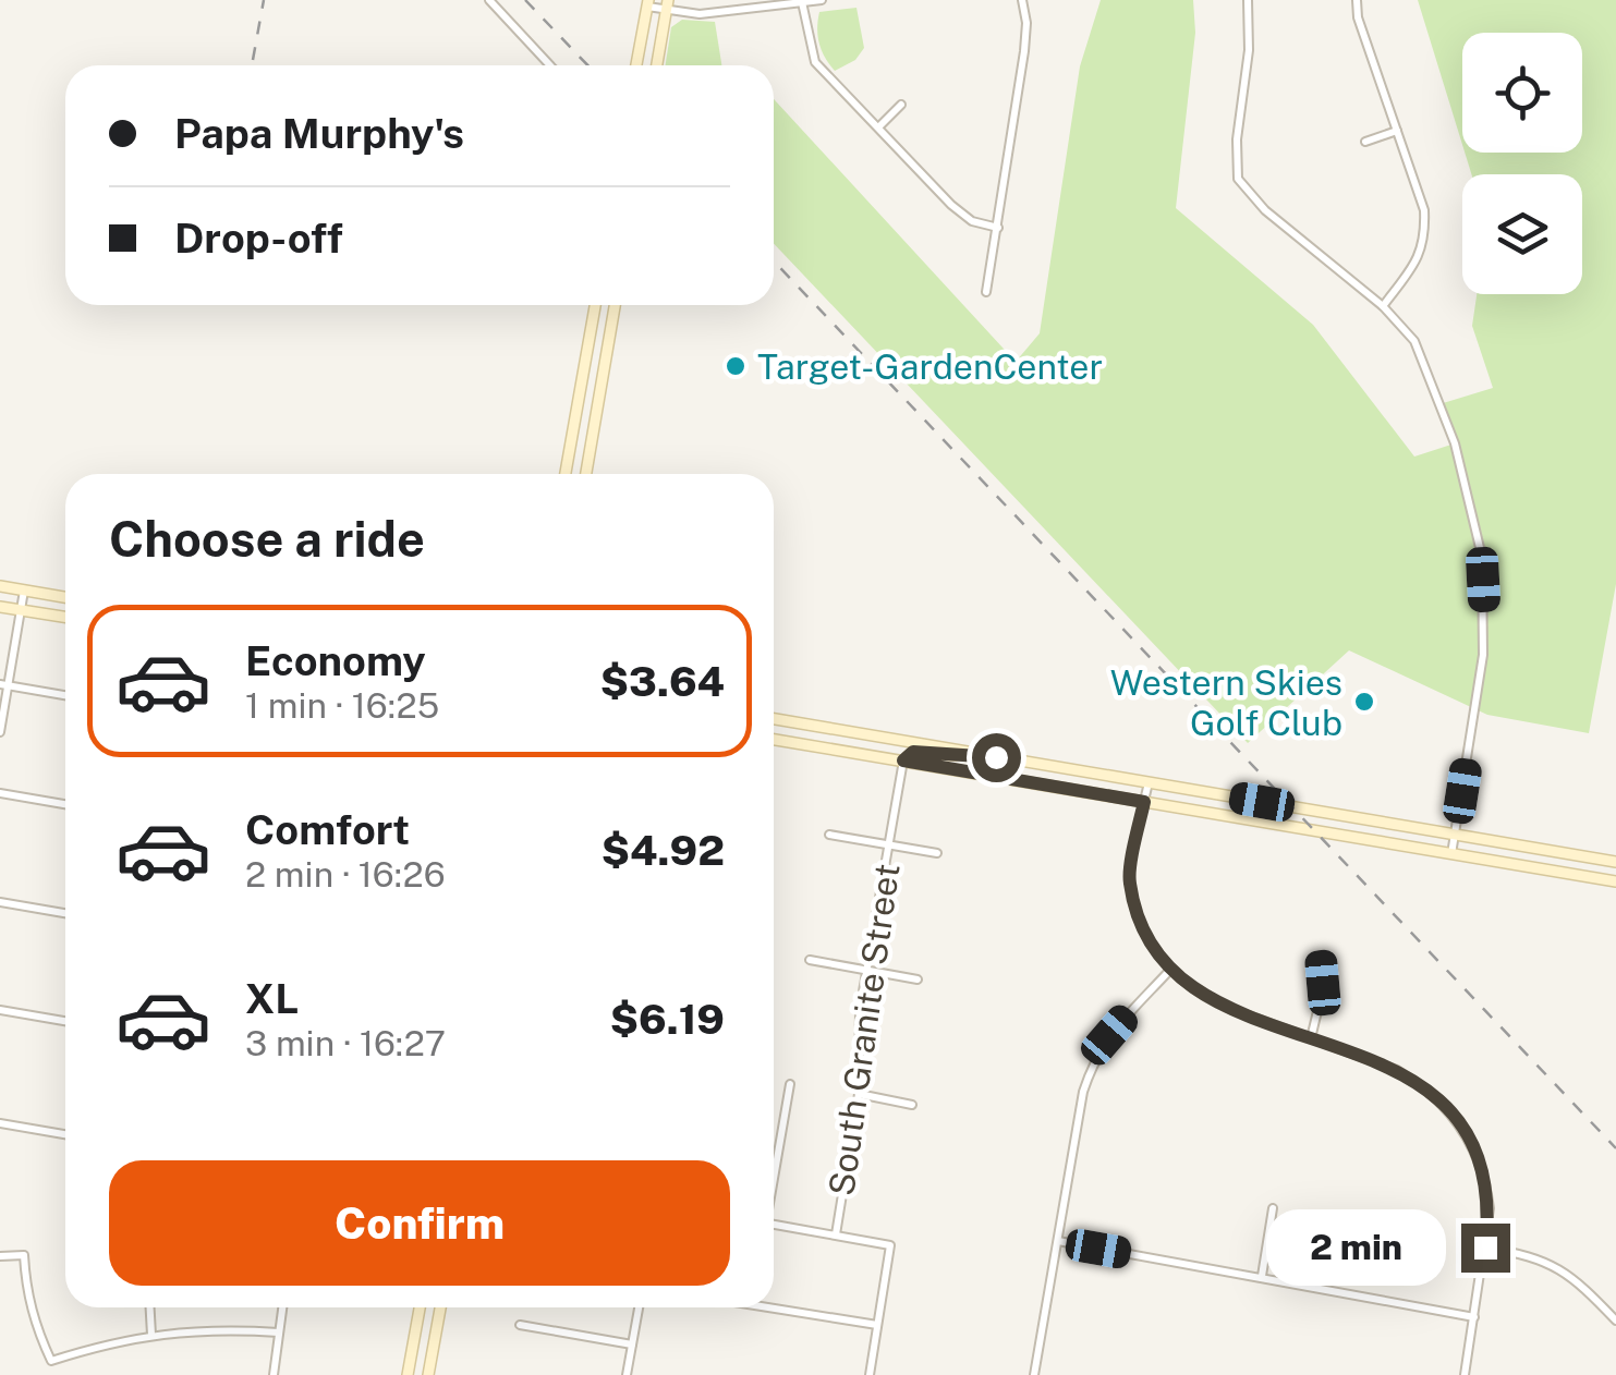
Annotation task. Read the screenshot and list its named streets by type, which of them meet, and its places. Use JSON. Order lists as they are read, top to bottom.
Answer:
{
  "streets": {
    "street": ["South Granite Street"]
  },
  "places": ["Target-GardenCenter", "Western Skies Golf Club"],
  "page": {
    "banner": ["Papa Murphy's", "Drop-off"],
    "heading": "Choose a ride",
    "list": [
      {
        "name": "Economy",
        "note": "1 min · 16:25",
        "value": "$3.64"
      },
      {
        "name": "Comfort",
        "note": "2 min · 16:26",
        "value": "$4.92"
      },
      {
        "name": "XL",
        "note": "3 min · 16:27",
        "value": "$6.19"
      }
    ],
    "buttons": "Confirm",
    "bubble": "2 min"
  }
}
